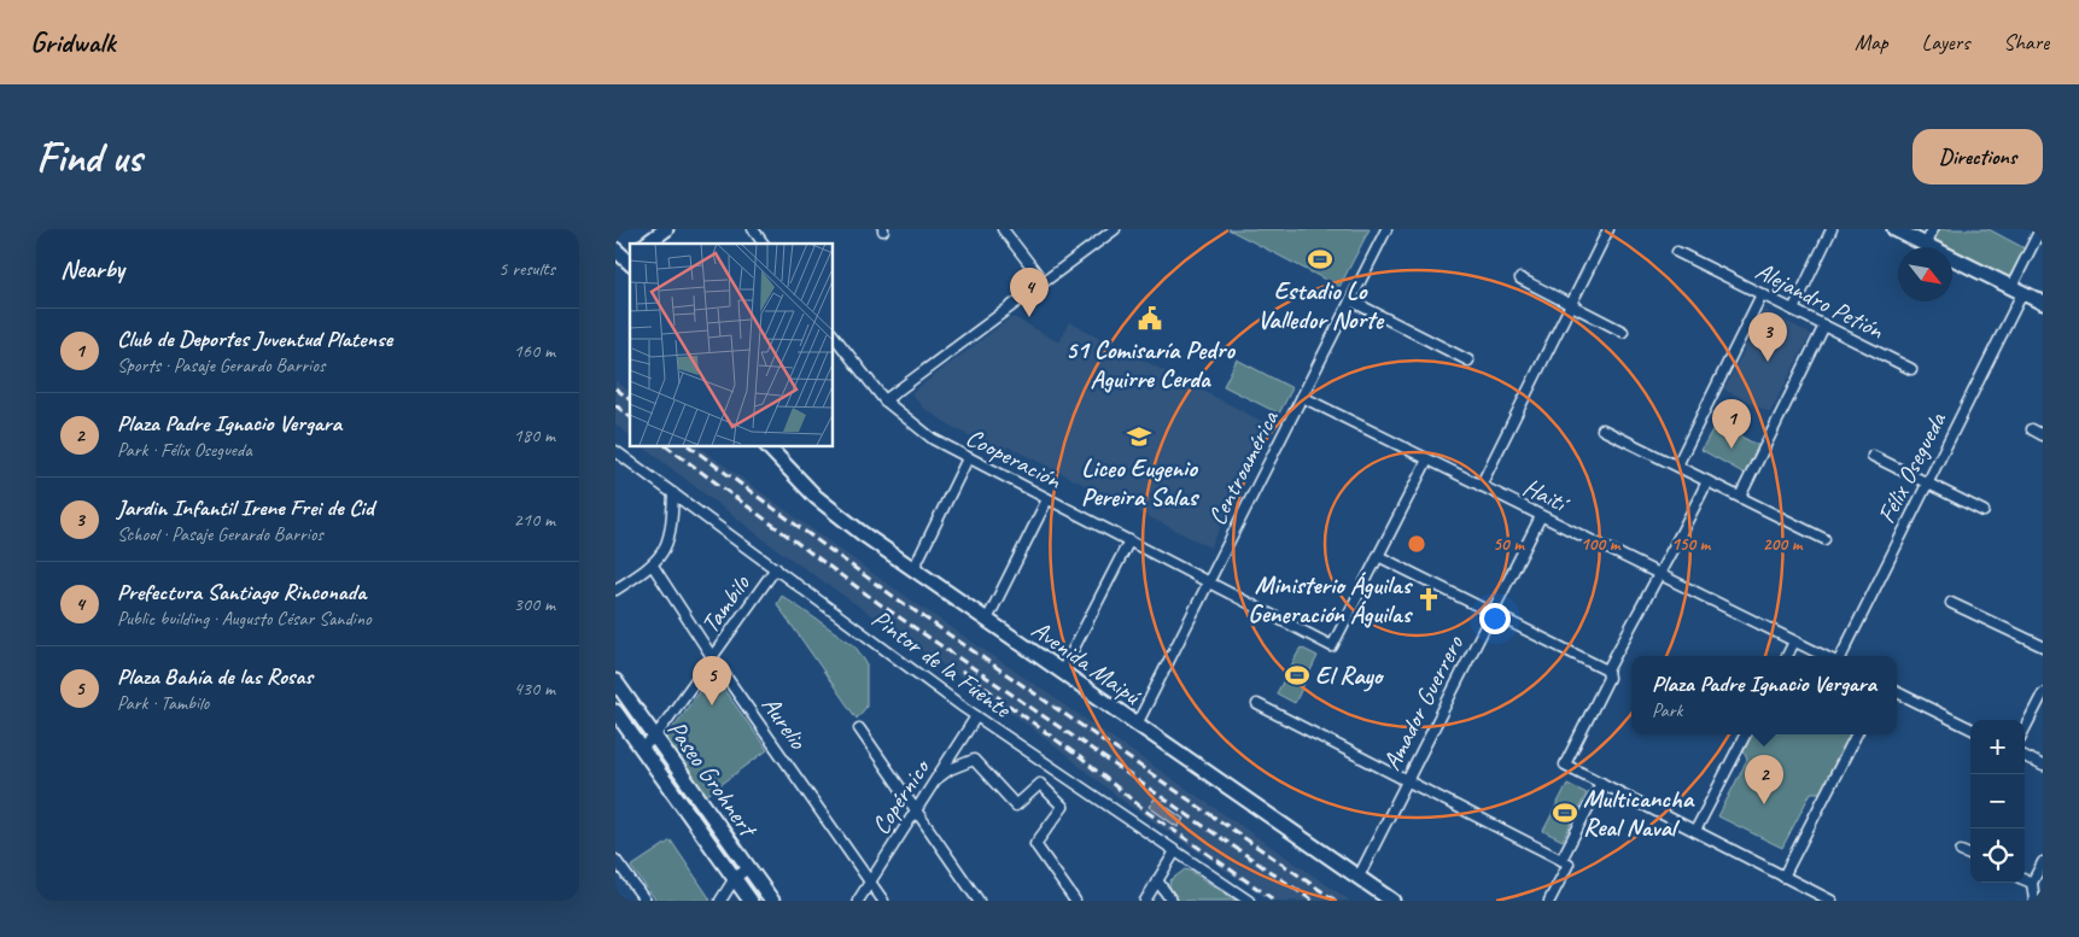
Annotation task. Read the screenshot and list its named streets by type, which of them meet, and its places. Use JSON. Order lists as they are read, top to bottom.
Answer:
{
  "streets": {
    "main road": ["Avenida Maipú", "Paseo Grohnert"],
    "street": [
      "Alejandro Petión",
      "Cooperación",
      "Centroamérica",
      "Félix Osegueda",
      "Haití",
      "Tambilo",
      "Pintor de la Fuente",
      "Amador Guerrero",
      "Aurelio",
      "Copérnico"
    ]
  },
  "crossings": [
    ["Cooperación", "Centroamérica"],
    ["Centroamérica", "Haití"],
    ["Centroamérica", "Avenida Maipú"],
    ["Haití", "Amador Guerrero"],
    ["Tambilo", "Pintor de la Fuente"],
    ["Tambilo", "Aurelio"],
    ["Tambilo", "Paseo Grohnert"],
    ["Avenida Maipú", "Amador Guerrero"],
    ["Pintor de la Fuente", "Copérnico"],
    ["Aurelio", "Copérnico"]
  ],
  "places": {
    "sports": ["Estadio Lo Valledor Norte", "El Rayo", "Multicancha Real Naval"],
    "public building": ["51 Comisaría Pedro Aguirre Cerda"],
    "school or university": ["Liceo Eugenio Pereira Salas"],
    "church": ["Ministerio Águilas Generación Águilas"]
  },
  "north": "bottom right",
  "page": {
    "header": "Gridwalk",
    "nav": ["Map", "Layers", "Share"],
    "buttons": "Directions",
    "title": "Find us",
    "heading": ["Nearby", "5 results"],
    "pins": [
      "4",
      "3",
      "1",
      "5",
      "2"
    ],
    "list": [
      {
        "mark": "1",
        "name": "Club de Deportes Juventud Platense",
        "note": "Sports · Pasaje Gerardo Barrios",
        "value": "160 m"
      },
      {
        "mark": "2",
        "name": "Plaza Padre Ignacio Vergara",
        "note": "Park · Félix Osegueda",
        "value": "180 m"
      },
      {
        "mark": "3",
        "name": "Jardin Infantil Irene Frei de Cid",
        "note": "School · Pasaje Gerardo Barrios",
        "value": "210 m"
      },
      {
        "mark": "4",
        "name": "Prefectura Santiago Rinconada",
        "note": "Public building · Augusto César Sandino",
        "value": "300 m"
      },
      {
        "mark": "5",
        "name": "Plaza Bahía de las Rosas",
        "note": "Park · Tambilo",
        "value": "430 m"
      }
    ],
    "popup": ["Plaza Padre Ignacio Vergara", "Park"],
    "map_buttons": ["+", "−"]
  },
  "rings": [
    "50 m",
    "100 m",
    "150 m",
    "200 m"
  ]
}
